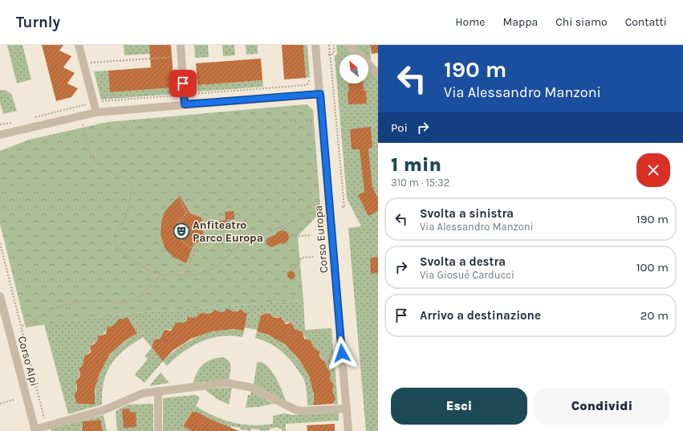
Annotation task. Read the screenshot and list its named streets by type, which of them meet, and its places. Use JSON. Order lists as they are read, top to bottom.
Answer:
{
  "streets": {
    "street": ["Corso Europa", "Corso Alpi"]
  },
  "places": {
    "theatre": ["Anfiteatro Parco Europa"]
  },
  "north": "top left",
  "page": {
    "header": "Turnly",
    "nav": [
      "Home",
      "Mappa",
      "Chi siamo",
      "Contatti"
    ],
    "turn": ["190 m", "Via Alessandro Manzoni"],
    "then": "Poi",
    "heading": ["1 min", "310 m · 15:32"],
    "list": [
      {
        "name": "Svolta a sinistra",
        "note": "Via Alessandro Manzoni",
        "value": "190 m"
      },
      {
        "name": "Svolta a destra",
        "note": "Via Giosuè Carducci",
        "value": "100 m"
      },
      {
        "name": "Arrivo a destinazione",
        "value": "20 m"
      }
    ],
    "buttons": ["Esci", "Condividi"]
  }
}
